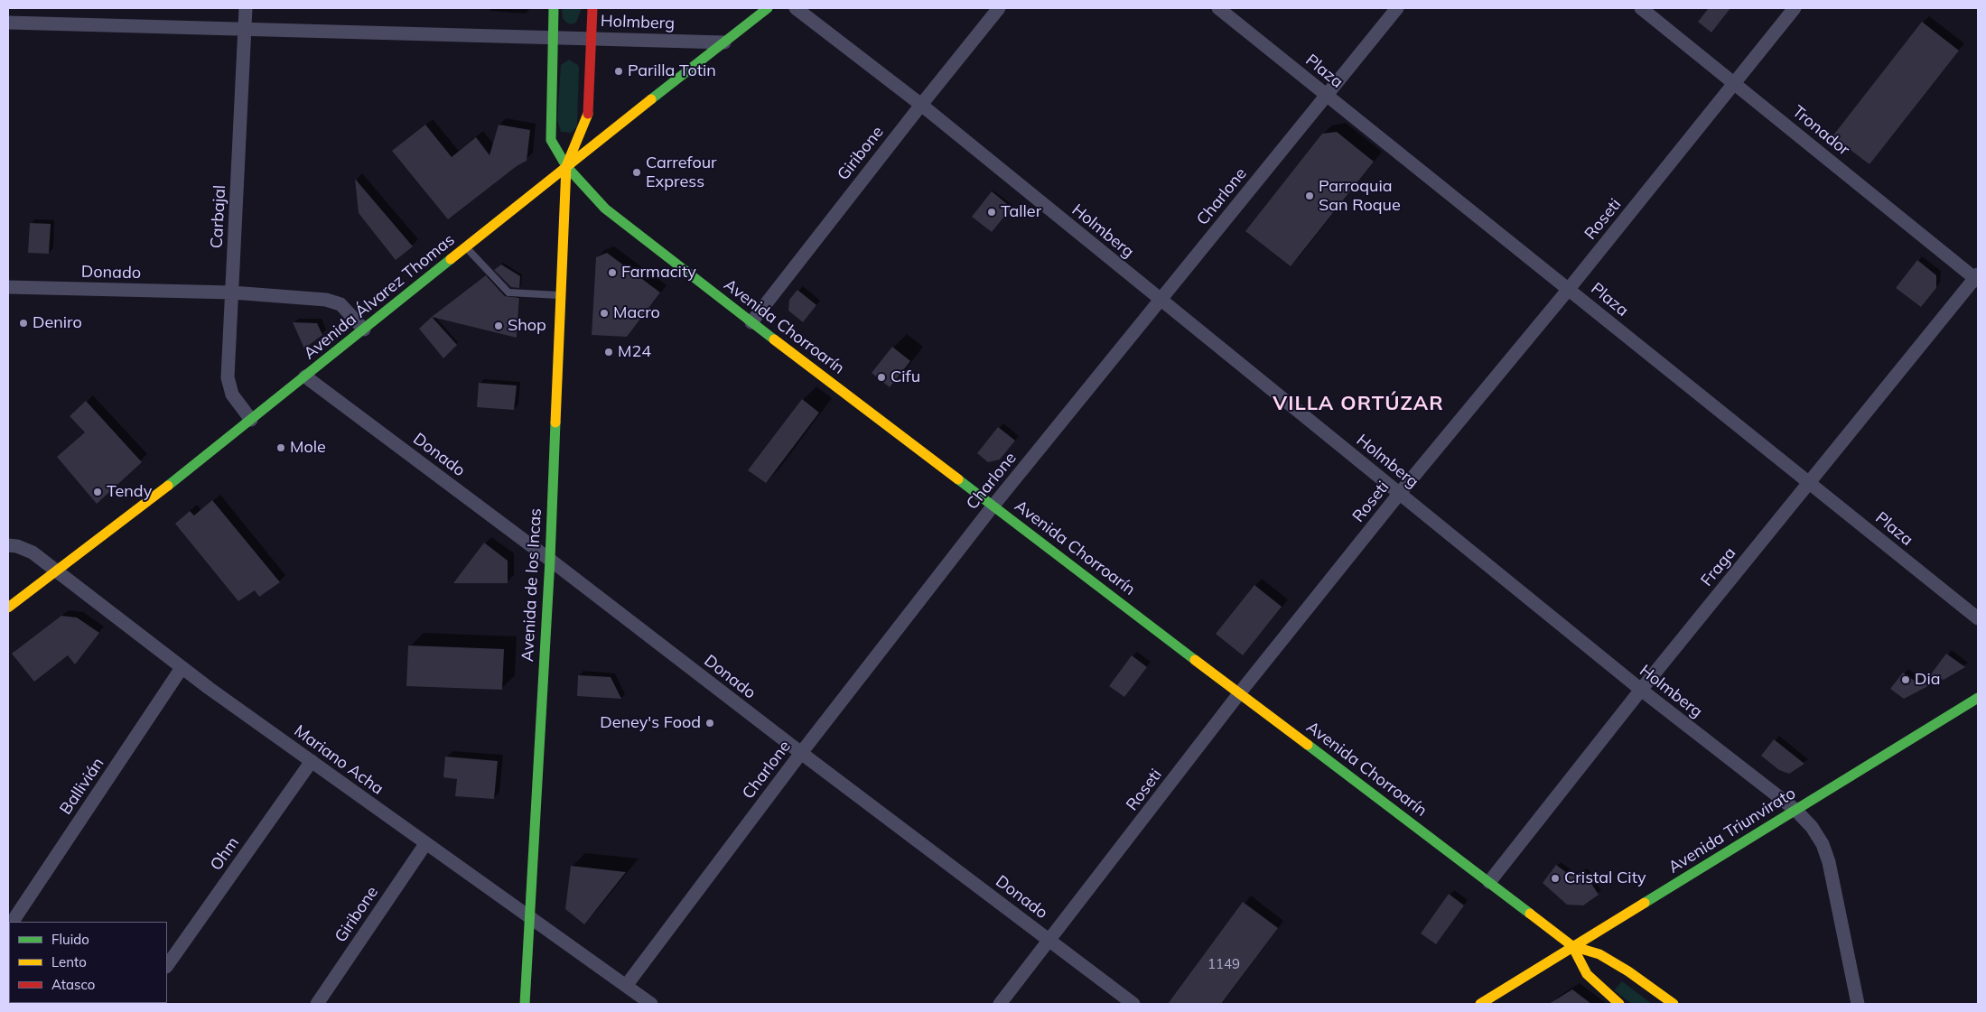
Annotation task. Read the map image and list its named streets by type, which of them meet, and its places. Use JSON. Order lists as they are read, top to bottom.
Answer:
{
  "streets": {
    "main road": [
      "Avenida Álvarez Thomas",
      "Avenida Chorroarín",
      "Avenida de los Incas",
      "Avenida Triunvirato"
    ],
    "street": [
      "Holmberg",
      "Plaza",
      "Tronador",
      "Giribone",
      "Charlone",
      "Carbajal",
      "Roseti",
      "Donado",
      "Fraga",
      "Mariano Acha",
      "Ballivián",
      "Ohm"
    ]
  },
  "crossings": [
    ["Holmberg", "Giribone"],
    ["Holmberg", "Charlone"],
    ["Holmberg", "Carbajal"],
    ["Holmberg", "Roseti"],
    ["Holmberg", "Avenida Álvarez Thomas"],
    ["Holmberg", "Fraga"],
    ["Holmberg", "Avenida de los Incas"],
    ["Holmberg", "Avenida Triunvirato"],
    ["Plaza", "Charlone"],
    ["Plaza", "Roseti"],
    ["Plaza", "Fraga"],
    ["Tronador", "Roseti"],
    ["Tronador", "Fraga"],
    ["Giribone", "Avenida Chorroarín"],
    ["Giribone", "Mariano Acha"],
    ["Charlone", "Donado"],
    ["Charlone", "Avenida Chorroarín"],
    ["Charlone", "Mariano Acha"],
    ["Carbajal", "Donado"],
    ["Carbajal", "Avenida Álvarez Thomas"],
    ["Roseti", "Donado"],
    ["Roseti", "Avenida Chorroarín"],
    ["Donado", "Avenida Álvarez Thomas"],
    ["Donado", "Avenida de los Incas"],
    ["Avenida Álvarez Thomas", "Avenida Chorroarín"],
    ["Avenida Álvarez Thomas", "Avenida de los Incas"],
    ["Avenida Álvarez Thomas", "Mariano Acha"],
    ["Avenida Chorroarín", "Fraga"],
    ["Avenida Chorroarín", "Avenida de los Incas"],
    ["Avenida Chorroarín", "Avenida Triunvirato"],
    ["Avenida de los Incas", "Mariano Acha"],
    ["Mariano Acha", "Ballivián"],
    ["Mariano Acha", "Ohm"]
  ],
  "districts": ["VILLA ORTÚZAR"],
  "places": [
    "Parilla Totin",
    "Carrefour Express",
    "Parroquia San Roque",
    "Taller",
    "Farmacity",
    "Macro",
    "Deniro",
    "Shop",
    "M24",
    "Cifu",
    "Mole",
    "Tendy",
    "Dia",
    "Deney's Food",
    "Cristal City"
  ],
  "house_numbers": ["1149"],
  "legend": ["Fluido", "Lento", "Atasco"]
}
